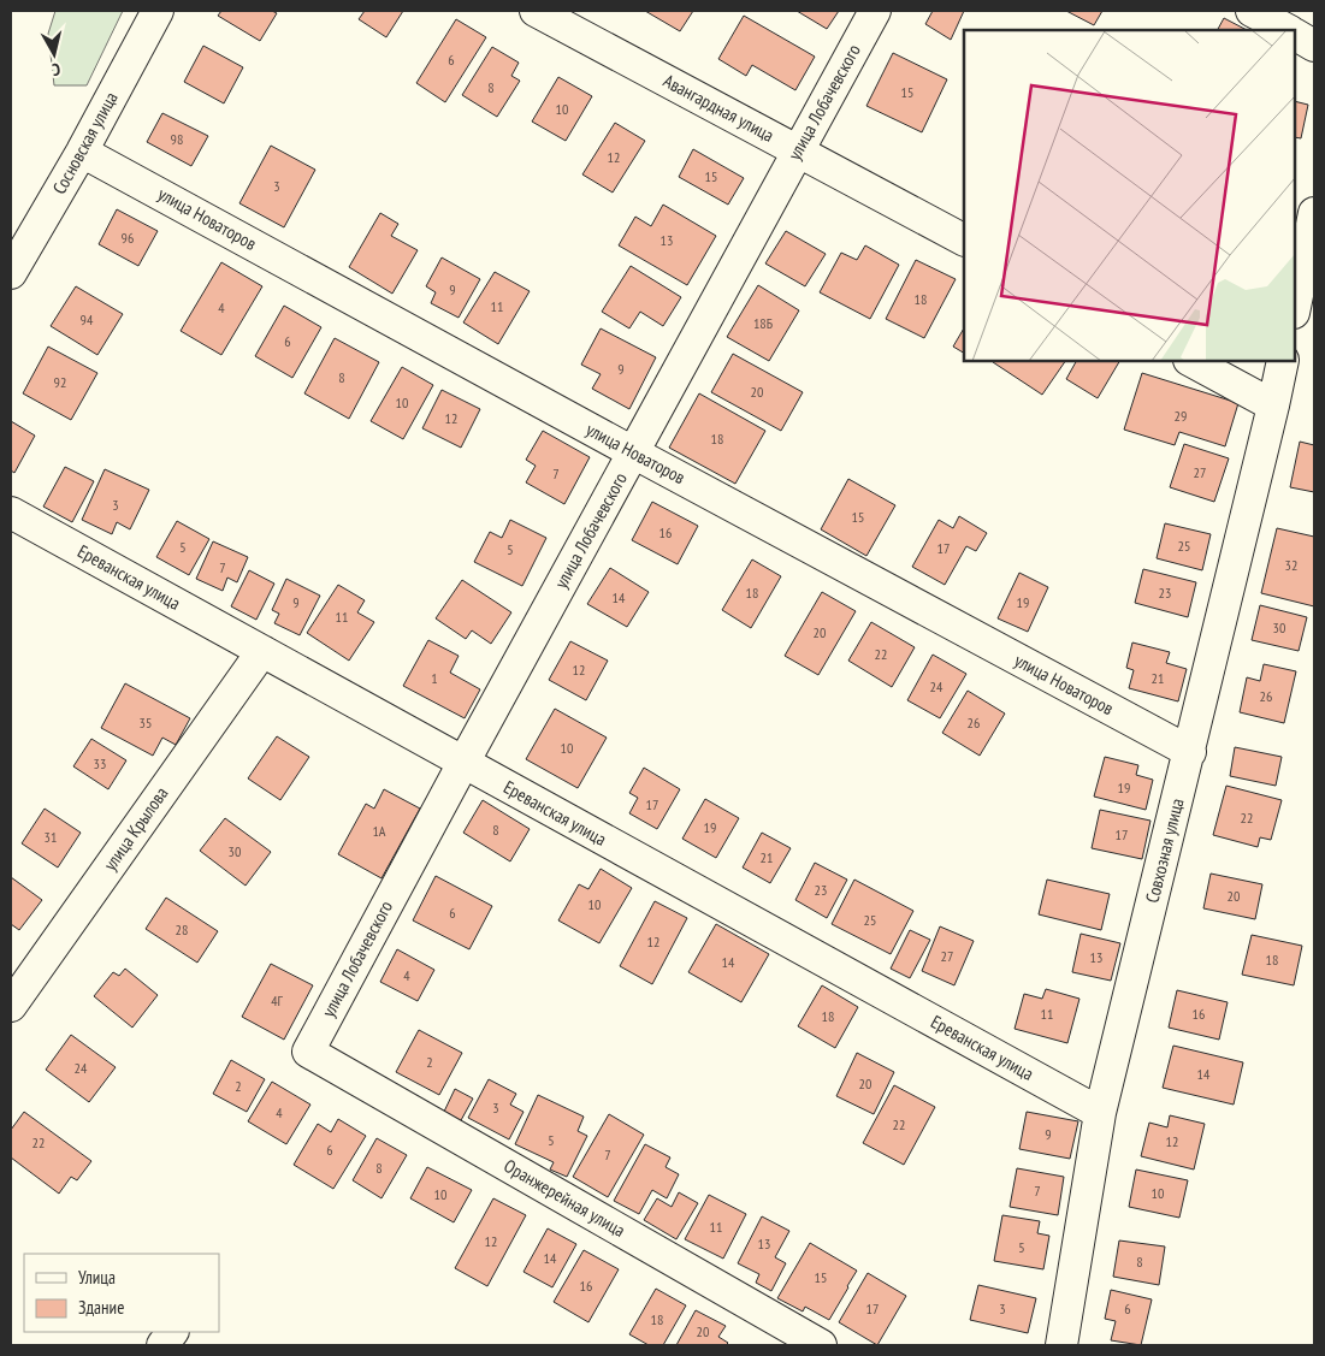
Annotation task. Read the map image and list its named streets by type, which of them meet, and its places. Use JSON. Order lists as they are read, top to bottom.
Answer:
{
  "streets": {
    "street": [
      "улица Лобачевского",
      "Авангардная улица",
      "Сосновская улица",
      "улица Новаторов",
      "Ереванская улица",
      "улица Крылова",
      "Совхозная улица",
      "Оранжерейная улица"
    ]
  },
  "crossings": [
    ["улица Лобачевского", "Авангардная улица"],
    ["улица Лобачевского", "улица Новаторов"],
    ["улица Лобачевского", "Ереванская улица"],
    ["улица Лобачевского", "Оранжерейная улица"],
    ["Сосновская улица", "улица Новаторов"],
    ["улица Новаторов", "Совхозная улица"],
    ["Ереванская улица", "улица Крылова"],
    ["Ереванская улица", "Совхозная улица"]
  ],
  "house_numbers": [
    "6",
    "8",
    "15",
    "10",
    "98",
    "12",
    "15",
    "3",
    "96",
    "13",
    "9",
    "18",
    "11",
    "4",
    "94",
    "18Б",
    "6",
    "9",
    "8",
    "92",
    "20",
    "10",
    "29",
    "12",
    "18",
    "27",
    "7",
    "3",
    "15",
    "16",
    "25",
    "5",
    "17",
    "5",
    "32",
    "7",
    "18",
    "23",
    "14",
    "9",
    "19",
    "11",
    "30",
    "20",
    "22",
    "12",
    "1",
    "21",
    "24",
    "26",
    "35",
    "26",
    "10",
    "33",
    "19",
    "17",
    "22",
    "19",
    "8",
    "1А",
    "17",
    "31",
    "30",
    "21",
    "23",
    "20",
    "10",
    "6",
    "25",
    "28",
    "12",
    "27",
    "13",
    "18",
    "14",
    "4",
    "4Г",
    "11",
    "16",
    "18",
    "2",
    "24",
    "14",
    "20",
    "2",
    "3",
    "4",
    "22",
    "9",
    "5",
    "12",
    "22",
    "6",
    "7",
    "8",
    "7",
    "10",
    "10",
    "11",
    "12",
    "13",
    "5",
    "14",
    "8",
    "15",
    "16",
    "17",
    "3",
    "6",
    "18",
    "20"
  ],
  "legend": ["Улица", "Здание"],
  "north": "bottom"
}
